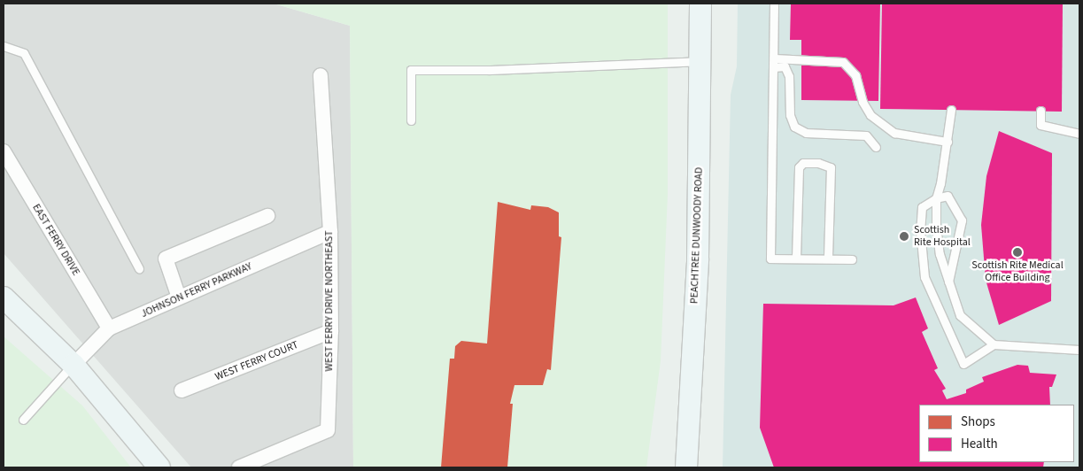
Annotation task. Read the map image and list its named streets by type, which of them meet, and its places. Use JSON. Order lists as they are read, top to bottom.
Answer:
{
  "streets": {
    "main road": ["PEACHTREE DUNWOODY ROAD"],
    "street": [
      "EAST FERRY DRIVE",
      "JOHNSON FERRY PARKWAY",
      "WEST FERRY DRIVE NORTHEAST",
      "WEST FERRY COURT"
    ]
  },
  "crossings": [
    ["EAST FERRY DRIVE", "JOHNSON FERRY PARKWAY"],
    ["JOHNSON FERRY PARKWAY", "WEST FERRY DRIVE NORTHEAST"],
    ["WEST FERRY DRIVE NORTHEAST", "WEST FERRY COURT"]
  ],
  "places": ["Scottish Rite Hospital", "Scottish Rite Medical Office Building"],
  "legend": ["Shops", "Health"]
}
